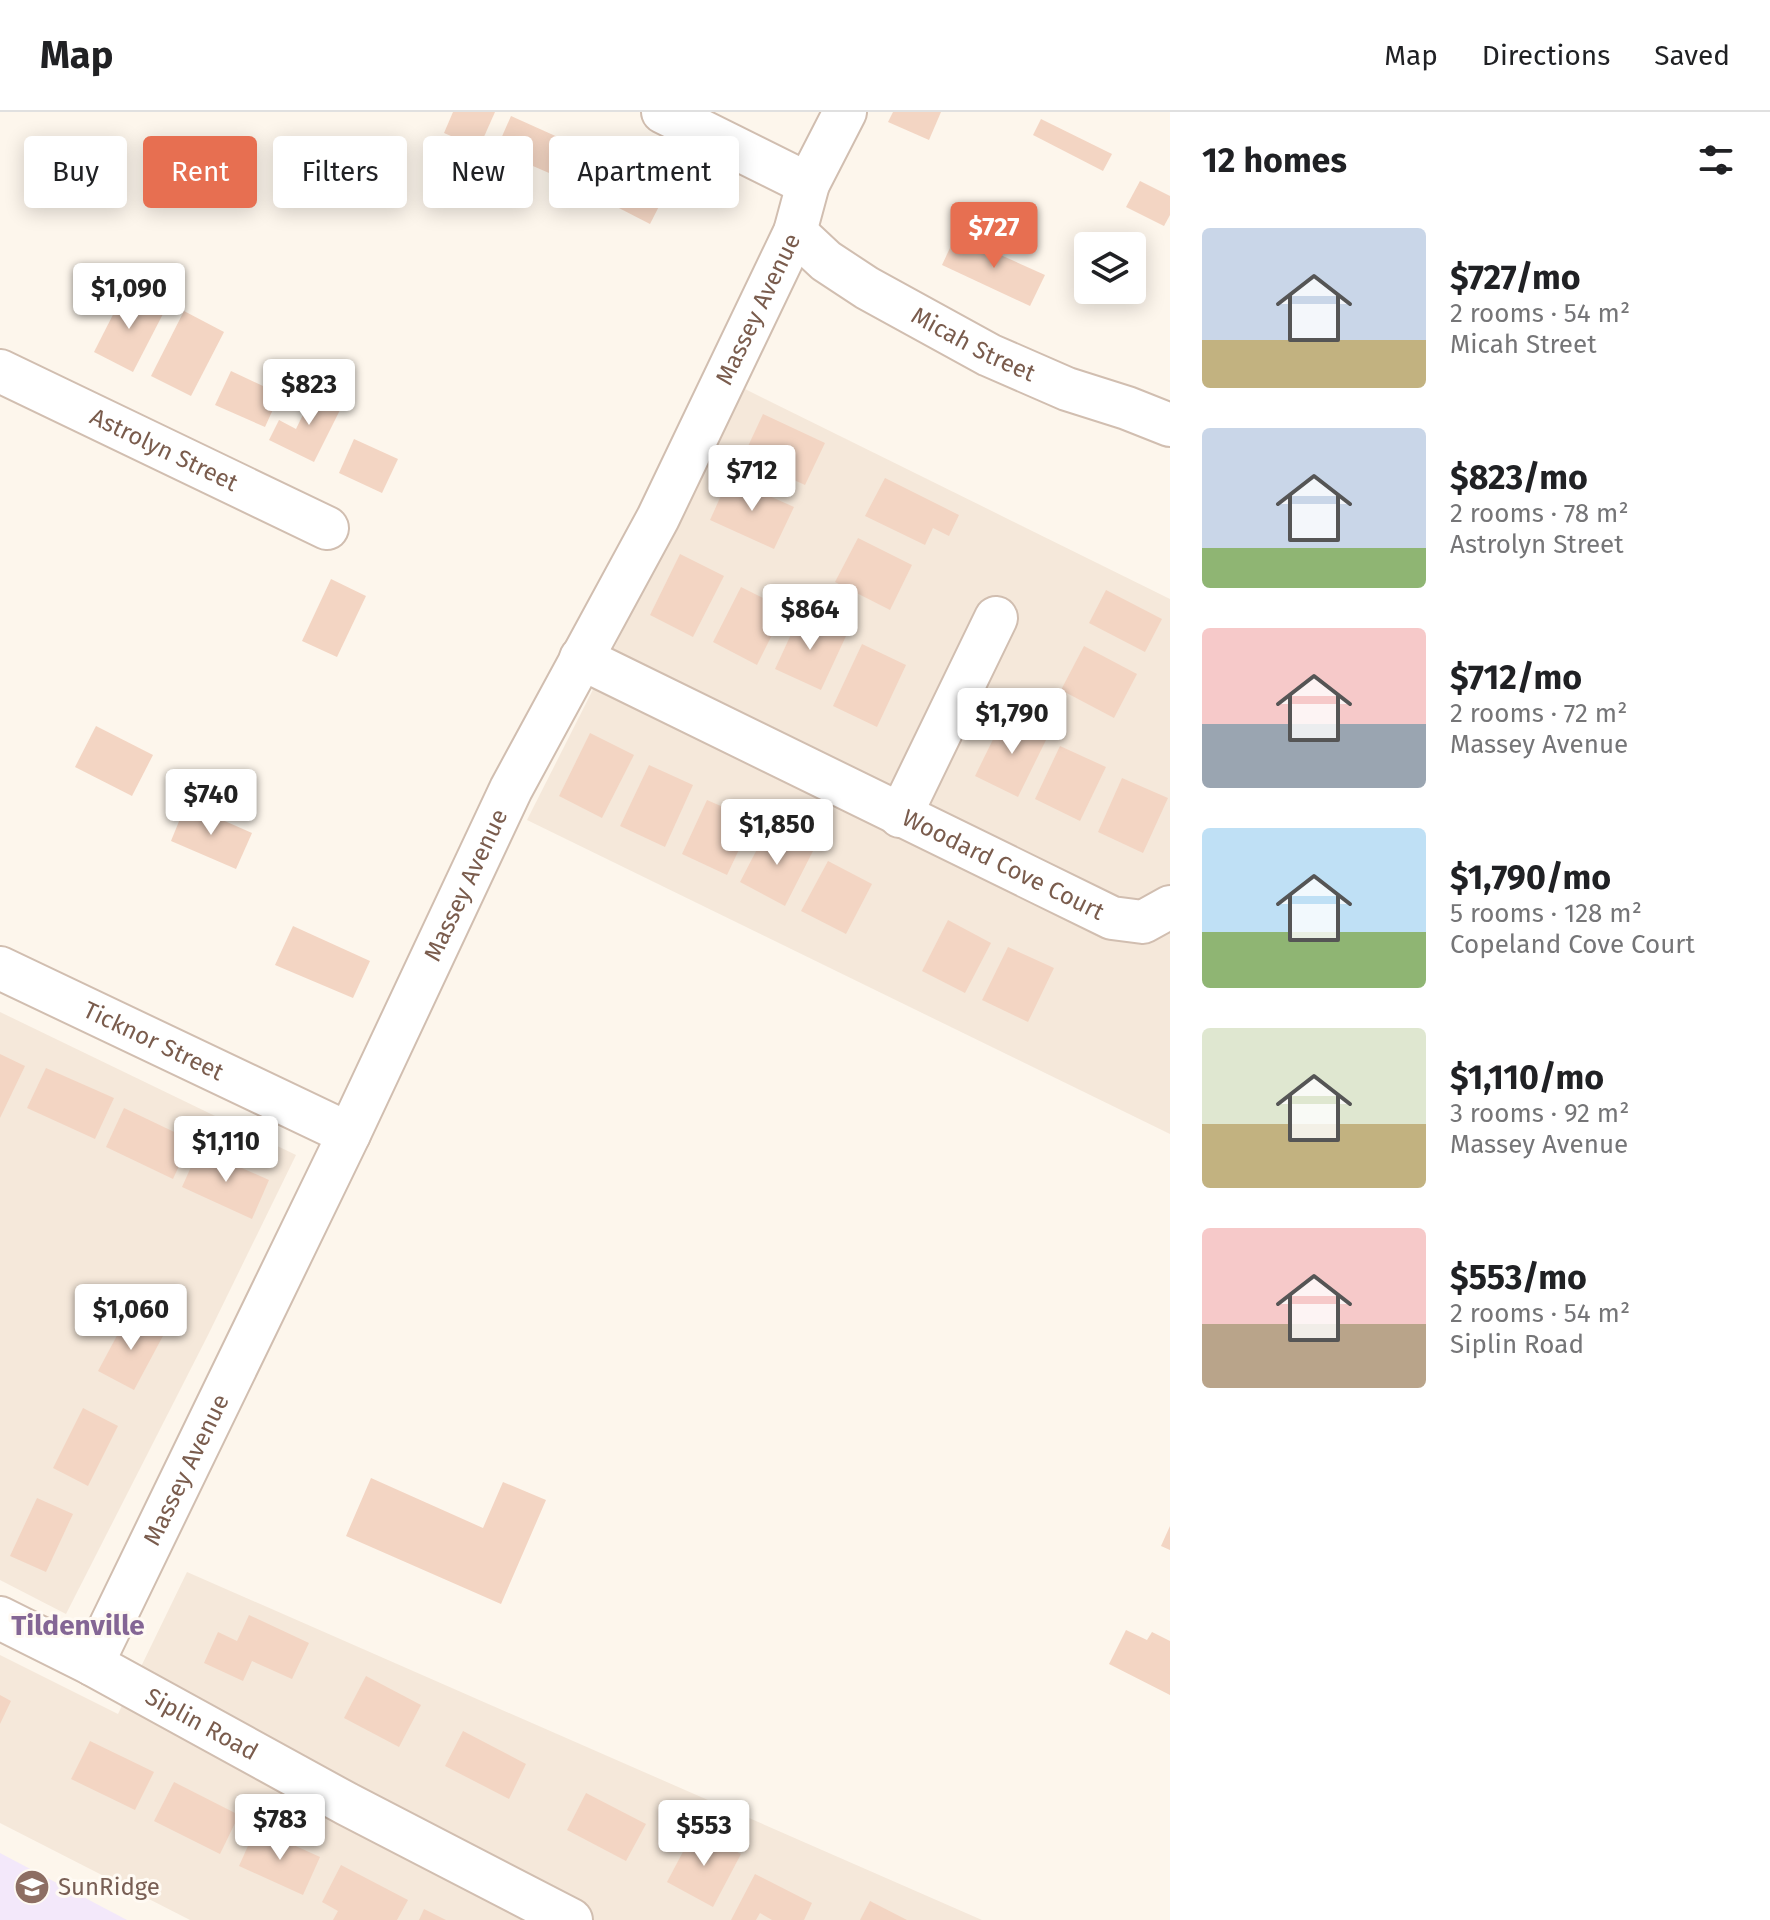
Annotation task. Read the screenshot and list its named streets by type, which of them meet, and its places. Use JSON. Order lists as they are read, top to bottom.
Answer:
{
  "streets": {
    "street": [
      "Massey Avenue",
      "Micah Street",
      "Astrolyn Street",
      "Woodard Cove Court",
      "Ticknor Street",
      "Siplin Road"
    ]
  },
  "crossings": [
    ["Massey Avenue", "Micah Street"],
    ["Massey Avenue", "Woodard Cove Court"],
    ["Massey Avenue", "Ticknor Street"],
    ["Massey Avenue", "Siplin Road"]
  ],
  "districts": ["Tildenville"],
  "places": {
    "school or university": ["SunRidge"]
  },
  "page": {
    "header": "Map",
    "nav": ["Map", "Directions", "Saved"],
    "heading": "12 homes",
    "chip": [
      "Buy",
      "Rent",
      "Filters",
      "New",
      "Apartment"
    ],
    "price": [
      "$727",
      "$1,090",
      "$823",
      "$712",
      "$864",
      "$1,790",
      "$740",
      "$1,850",
      "$1,110",
      "$1,060",
      "$783",
      "$553"
    ],
    "list": [
      {
        "name": "$727/mo",
        "note": "2 rooms · 54 m² · Micah Street"
      },
      {
        "name": "$823/mo",
        "note": "2 rooms · 78 m² · Astrolyn Street"
      },
      {
        "name": "$712/mo",
        "note": "2 rooms · 72 m² · Massey Avenue"
      },
      {
        "name": "$1,790/mo",
        "note": "5 rooms · 128 m² · Copeland Cove Court"
      },
      {
        "name": "$1,110/mo",
        "note": "3 rooms · 92 m² · Massey Avenue"
      },
      {
        "name": "$553/mo",
        "note": "2 rooms · 54 m² · Siplin Road"
      }
    ]
  }
}
